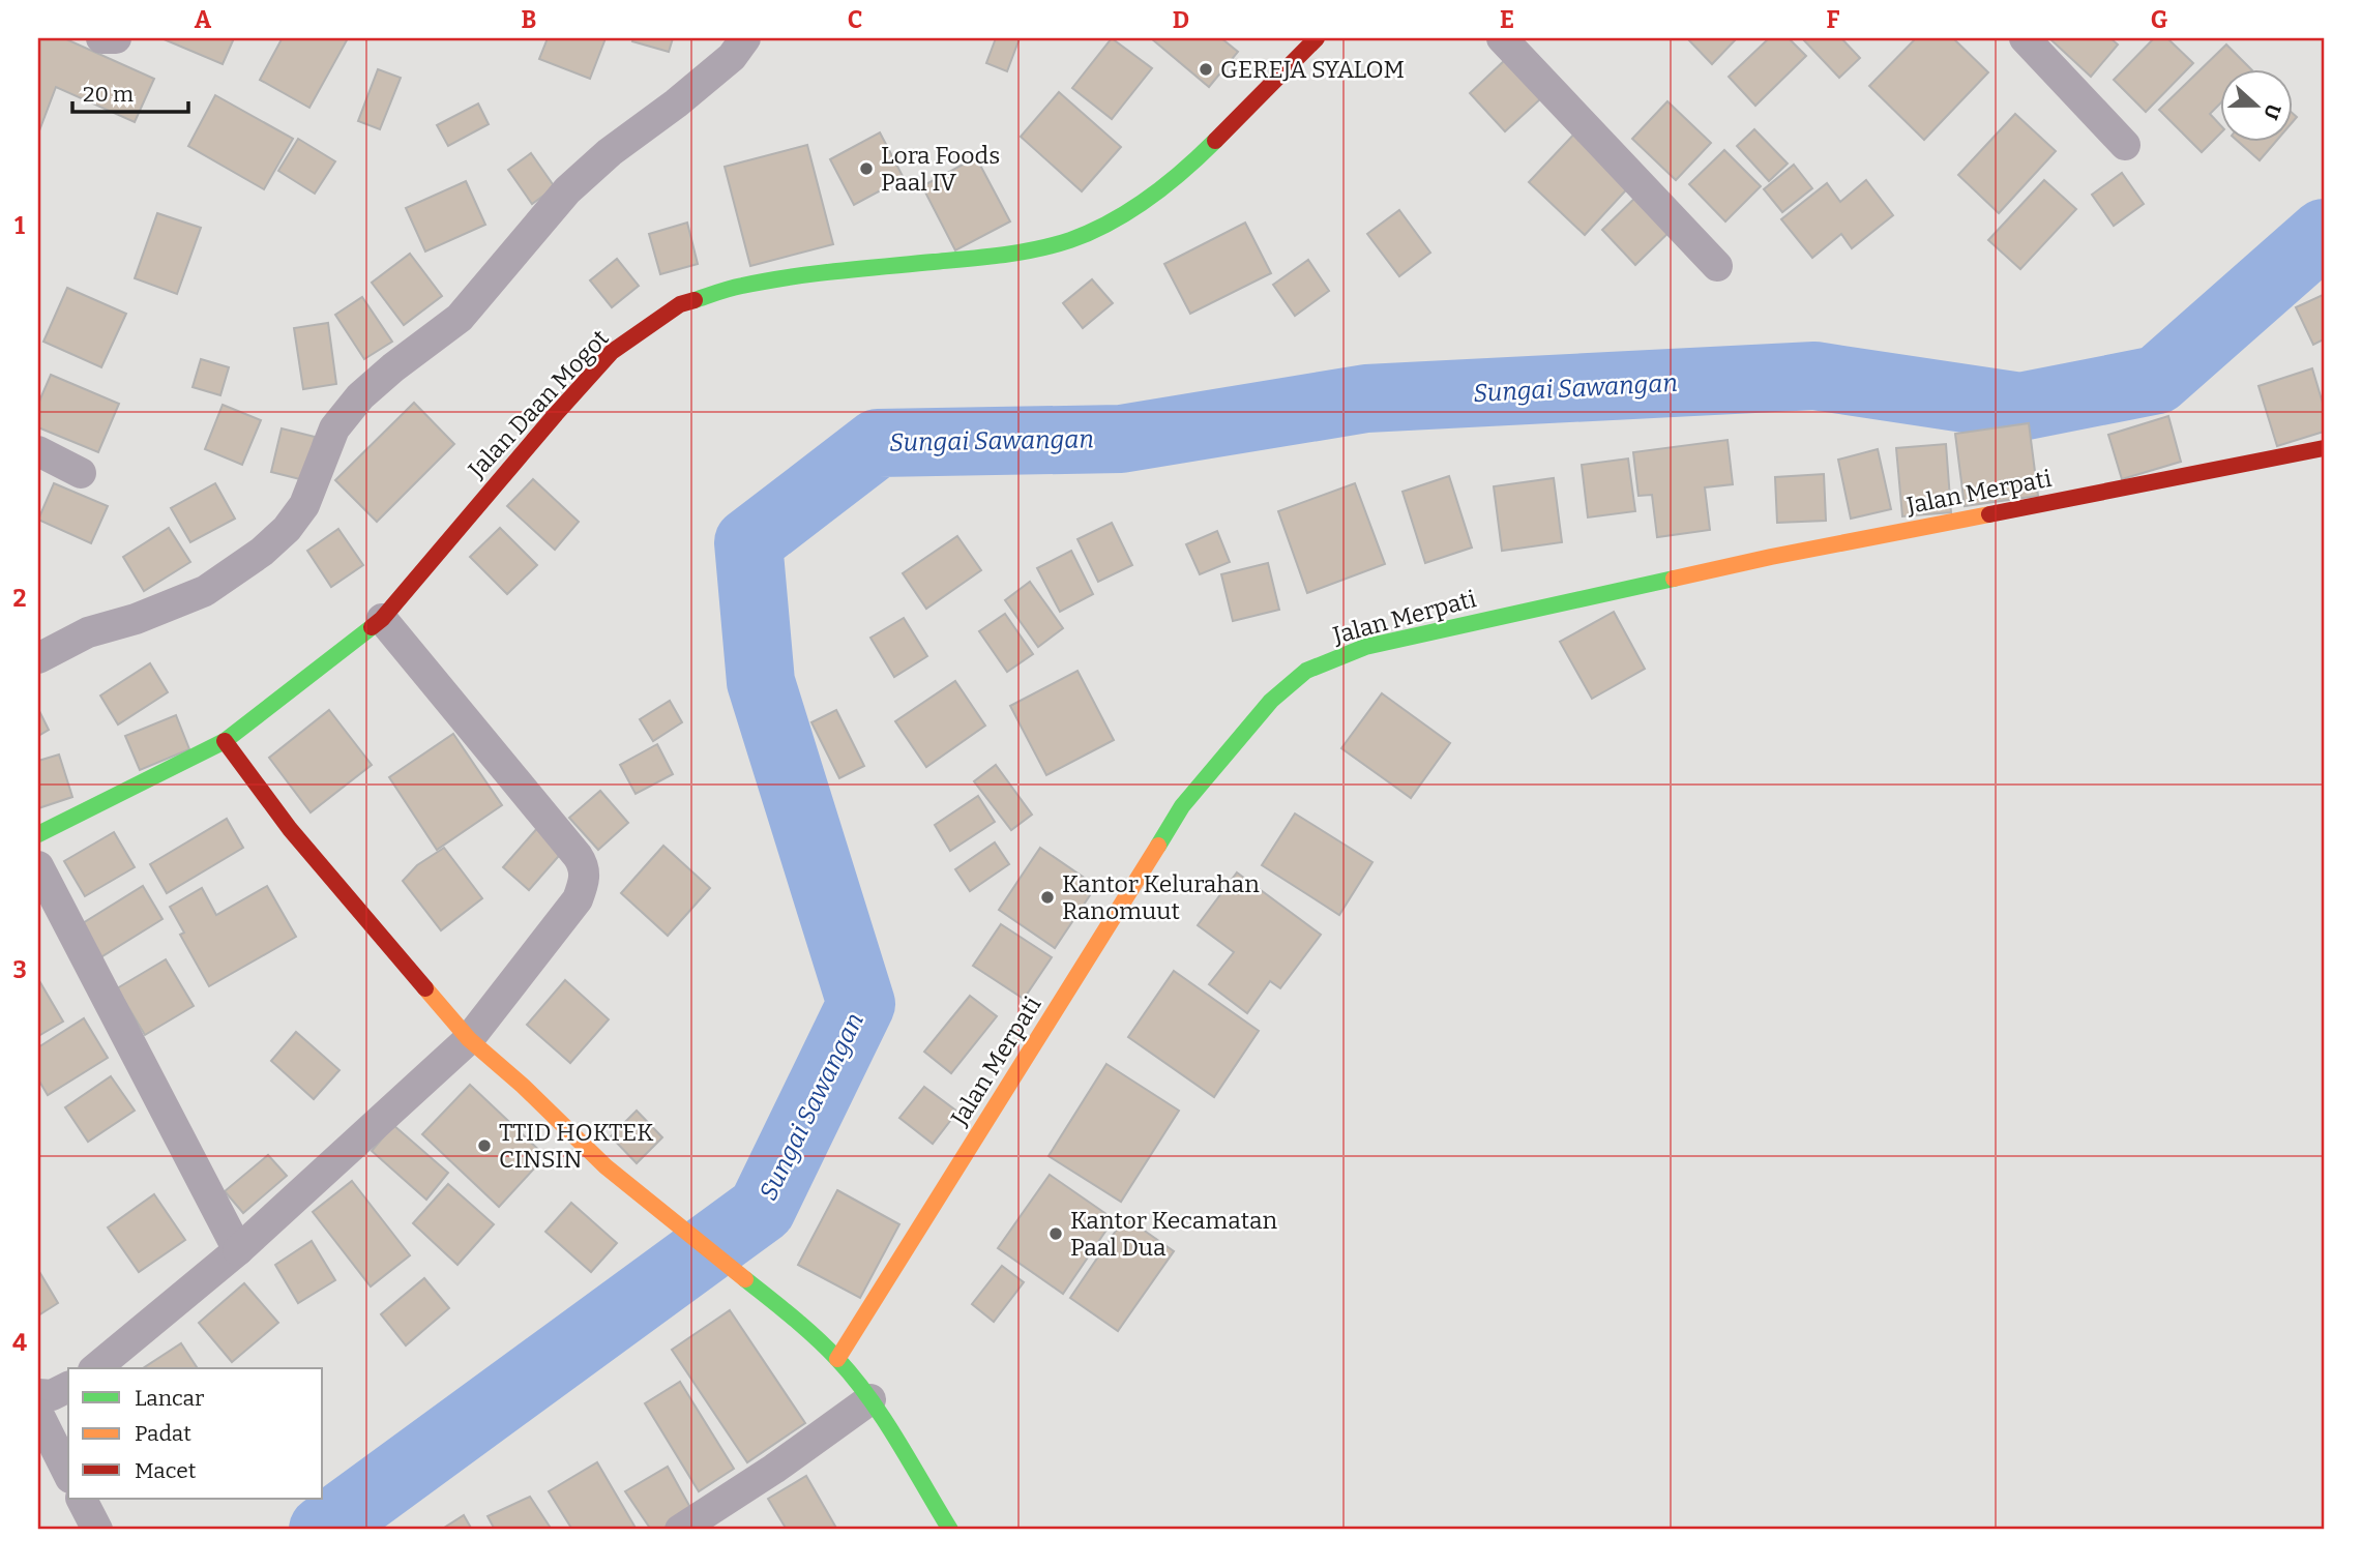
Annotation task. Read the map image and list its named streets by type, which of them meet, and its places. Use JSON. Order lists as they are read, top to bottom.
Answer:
{
  "streets": {
    "street": ["Jalan Daan Mogot", "Jalan Merpati"]
  },
  "water": ["Sungai Sawangan"],
  "places": [
    "GEREJA SYALOM",
    "Lora Foods Paal IV",
    "Kantor Kelurahan Ranomuut",
    "TTID HOKTEK CINSIN",
    "Kantor Kecamatan Paal Dua"
  ],
  "legend": ["Lancar", "Padat", "Macet"],
  "scale_bar": "20 m",
  "north": "right",
  "grid": {
    "columns": [
      "A",
      "B",
      "C",
      "D",
      "E",
      "F",
      "G"
    ],
    "rows": [
      "1",
      "2",
      "3",
      "4"
    ]
  }
}
